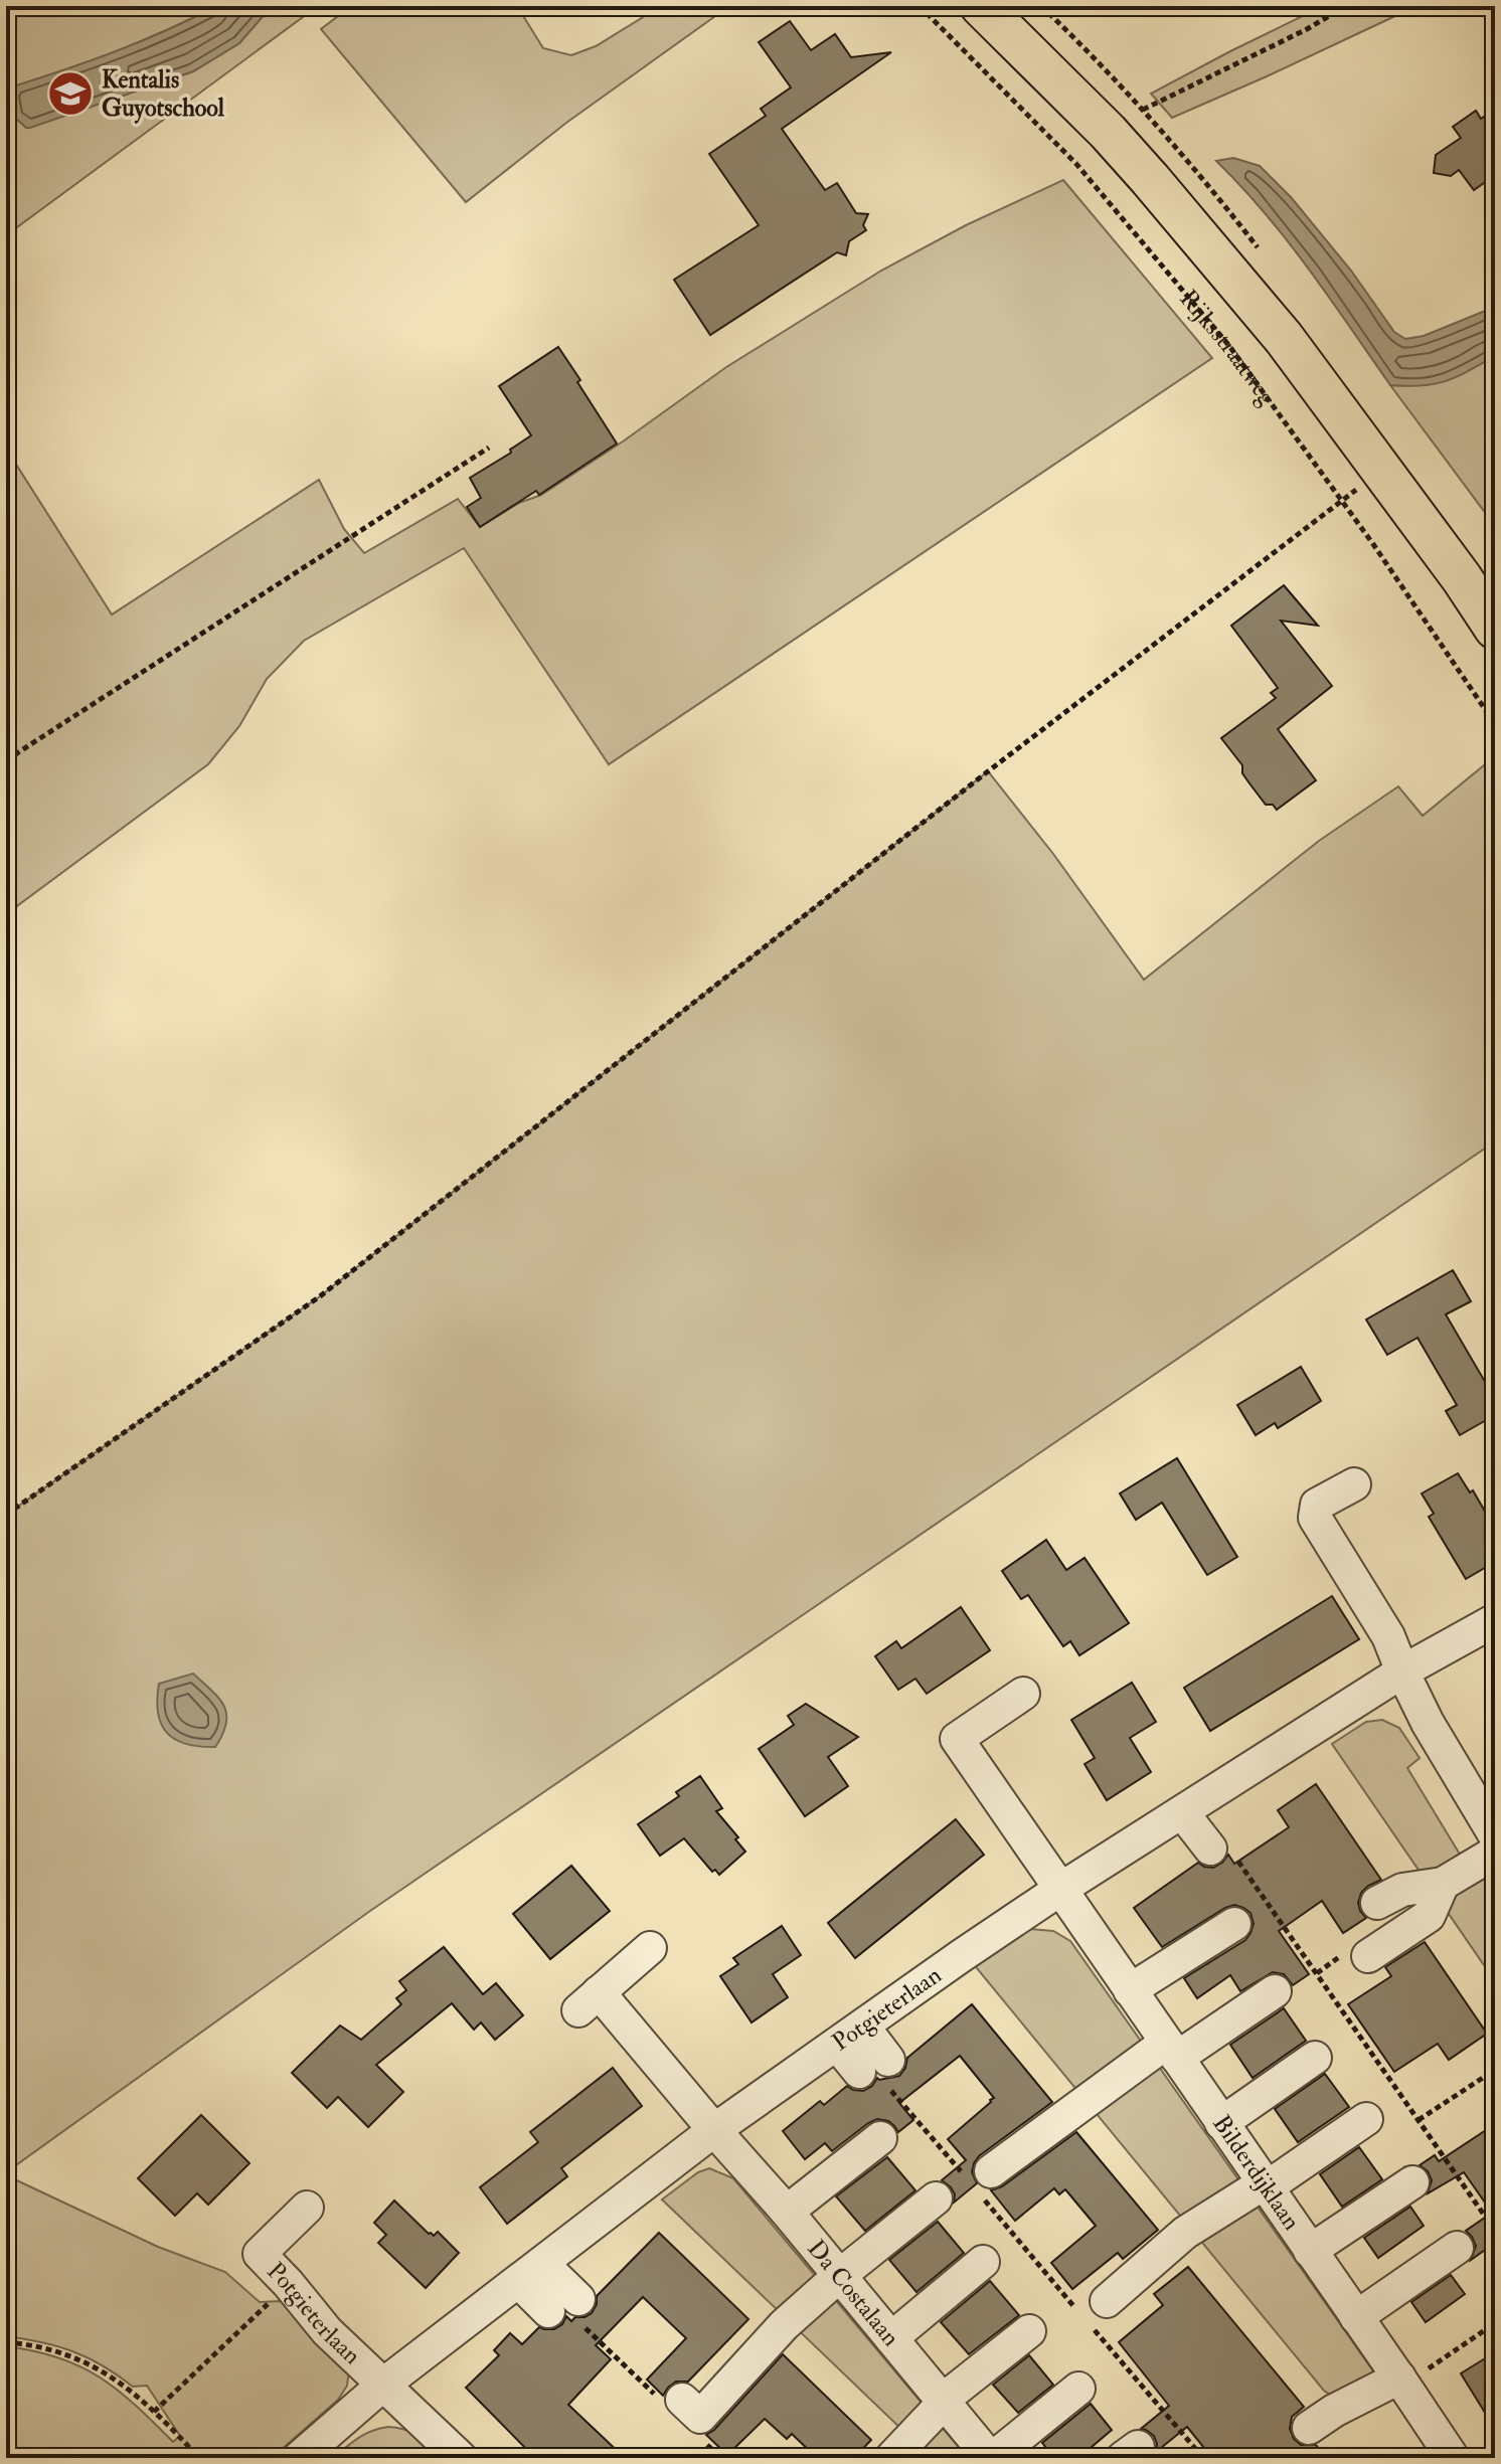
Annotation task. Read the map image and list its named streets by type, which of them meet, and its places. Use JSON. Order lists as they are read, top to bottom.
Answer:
{
  "streets": {
    "main road": ["Rijksstraatweg"],
    "street": ["Potgieterlaan", "Bilderdijklaan", "Da Costalaan"]
  },
  "crossings": [
    ["Potgieterlaan", "Bilderdijklaan"],
    ["Potgieterlaan", "Da Costalaan"]
  ],
  "places": {
    "school or university": ["Kentalis Guyotschool"]
  }
}
